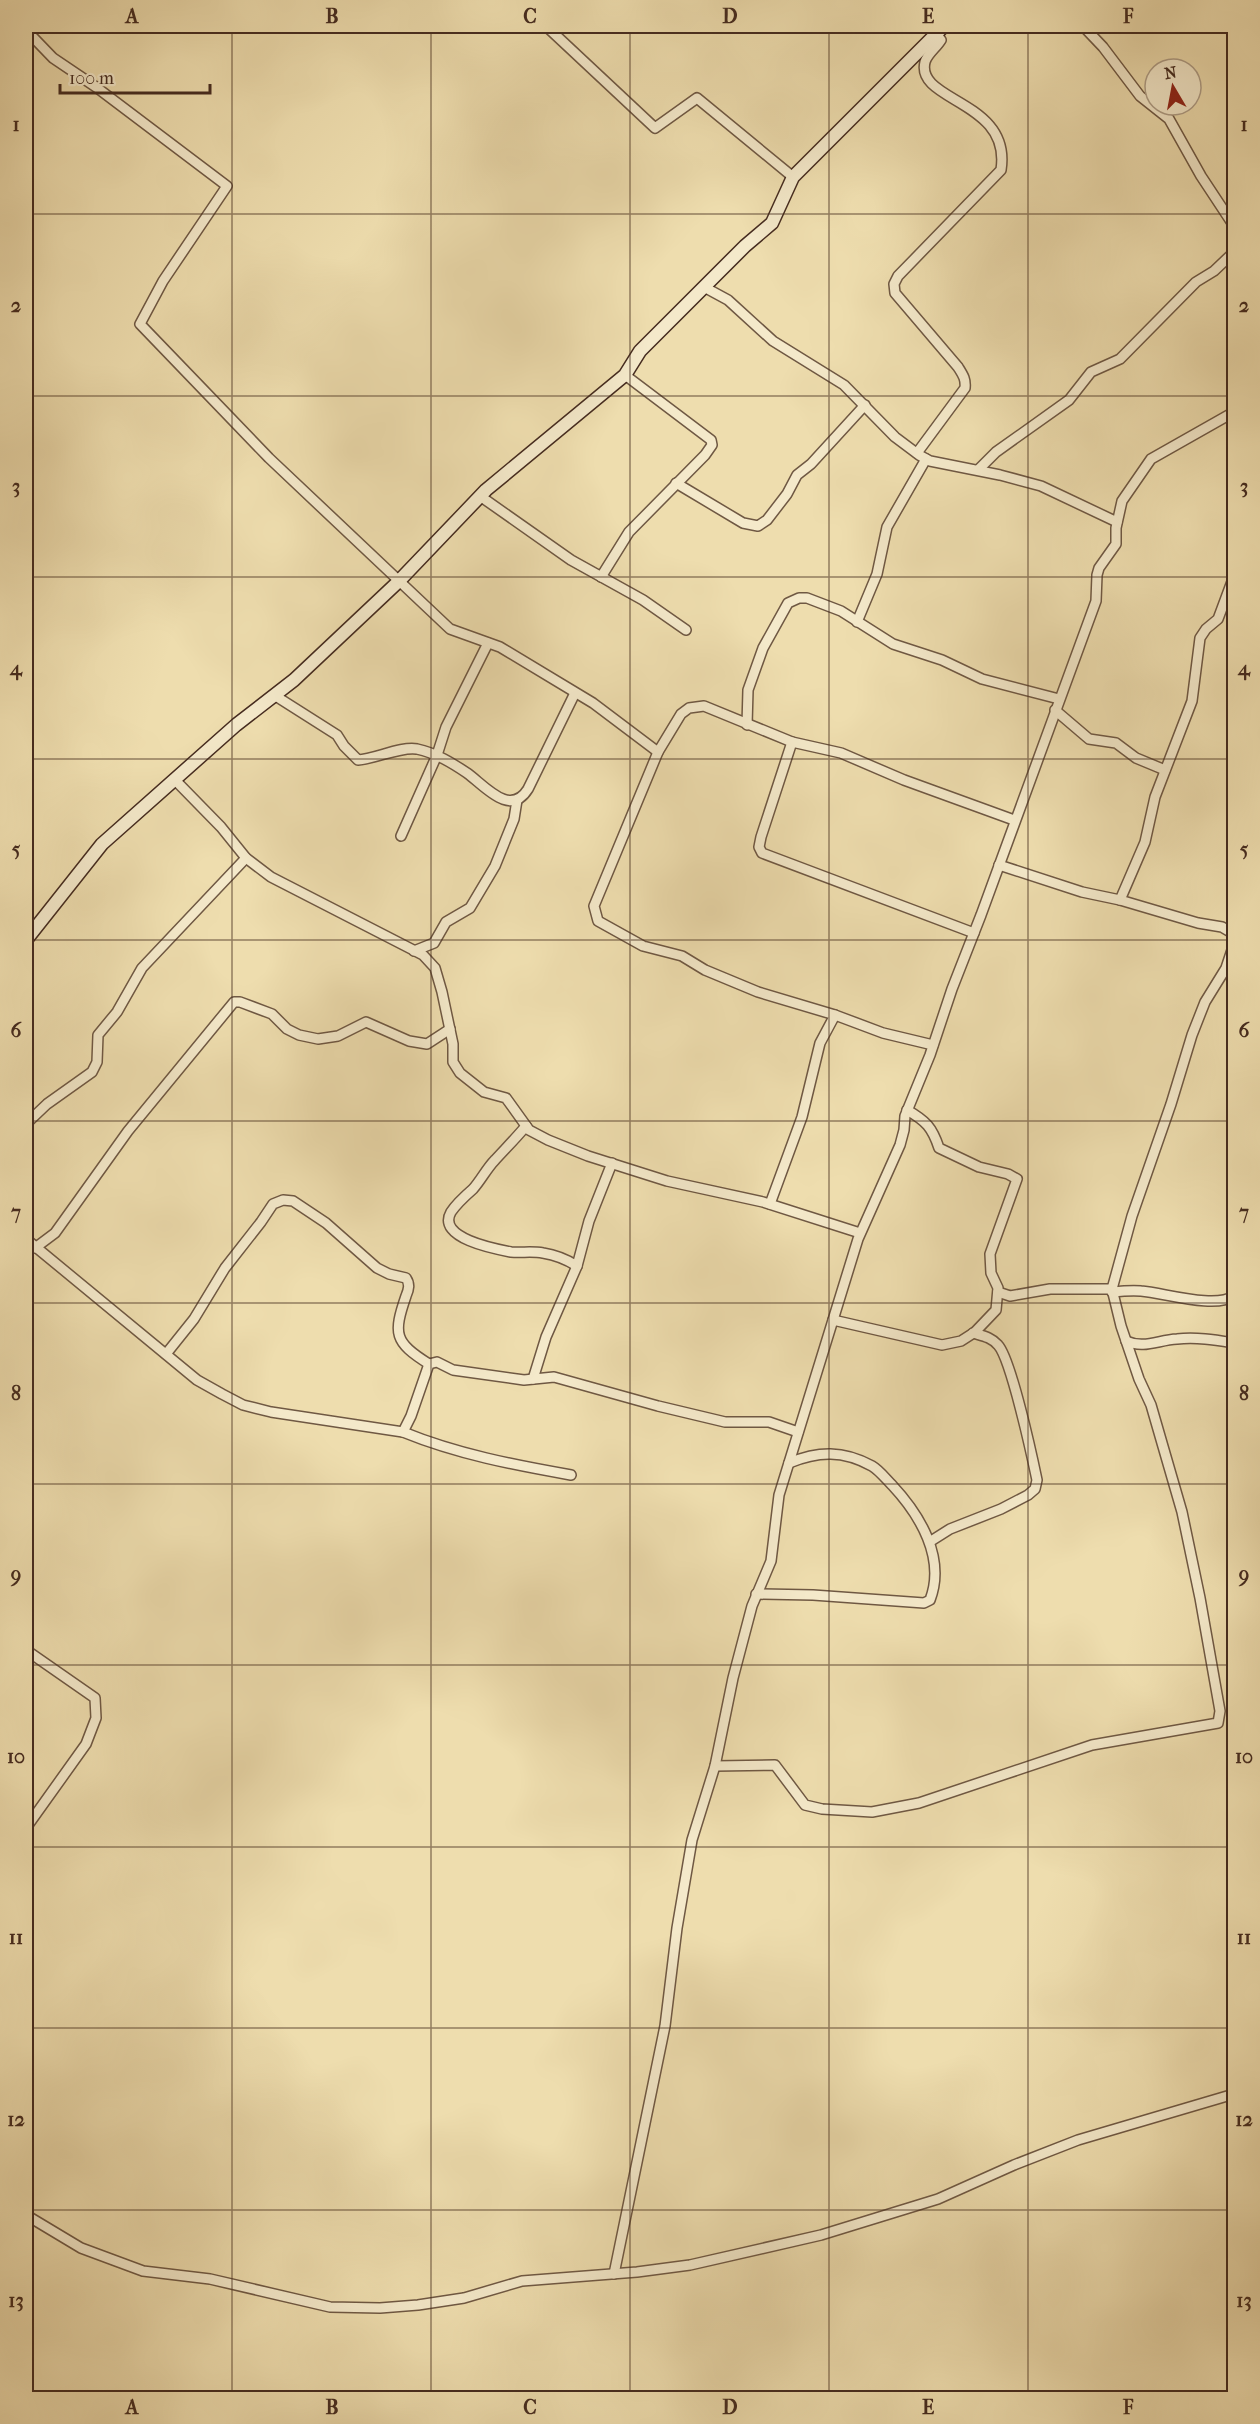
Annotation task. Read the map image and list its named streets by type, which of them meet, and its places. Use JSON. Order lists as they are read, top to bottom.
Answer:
{
  "scale_bar": "100 m",
  "north": "top",
  "grid": {
    "columns": [
      "A",
      "B",
      "C",
      "D",
      "E",
      "F"
    ],
    "rows": [
      "1",
      "2",
      "3",
      "4",
      "5",
      "6",
      "7",
      "8",
      "9",
      "10",
      "11",
      "12",
      "13"
    ]
  }
}
